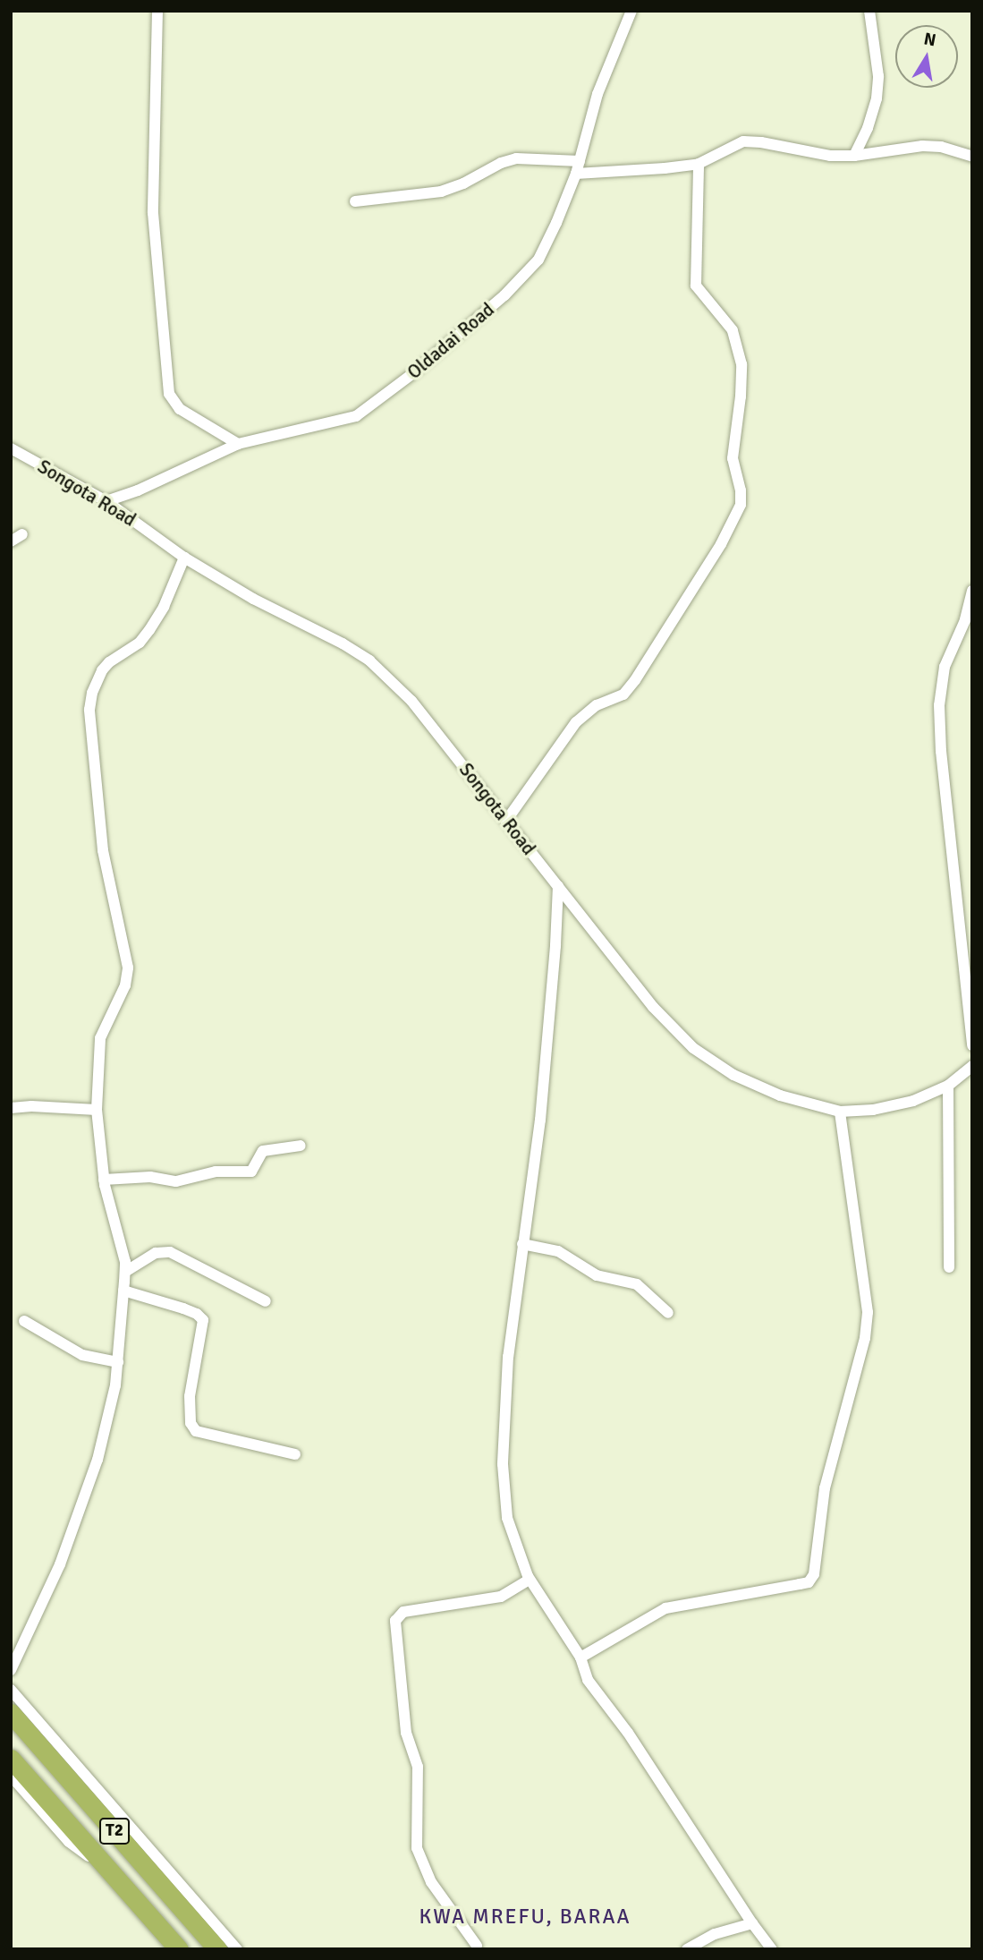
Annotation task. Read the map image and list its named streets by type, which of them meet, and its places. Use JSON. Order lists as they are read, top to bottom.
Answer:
{
  "streets": {
    "highway": ["T2"],
    "street": ["Oldadai Road", "Songota Road"]
  },
  "crossings": [
    ["Oldadai Road", "Songota Road"]
  ],
  "districts": ["KWA MREFU, BARAA"],
  "north": "top"
}
